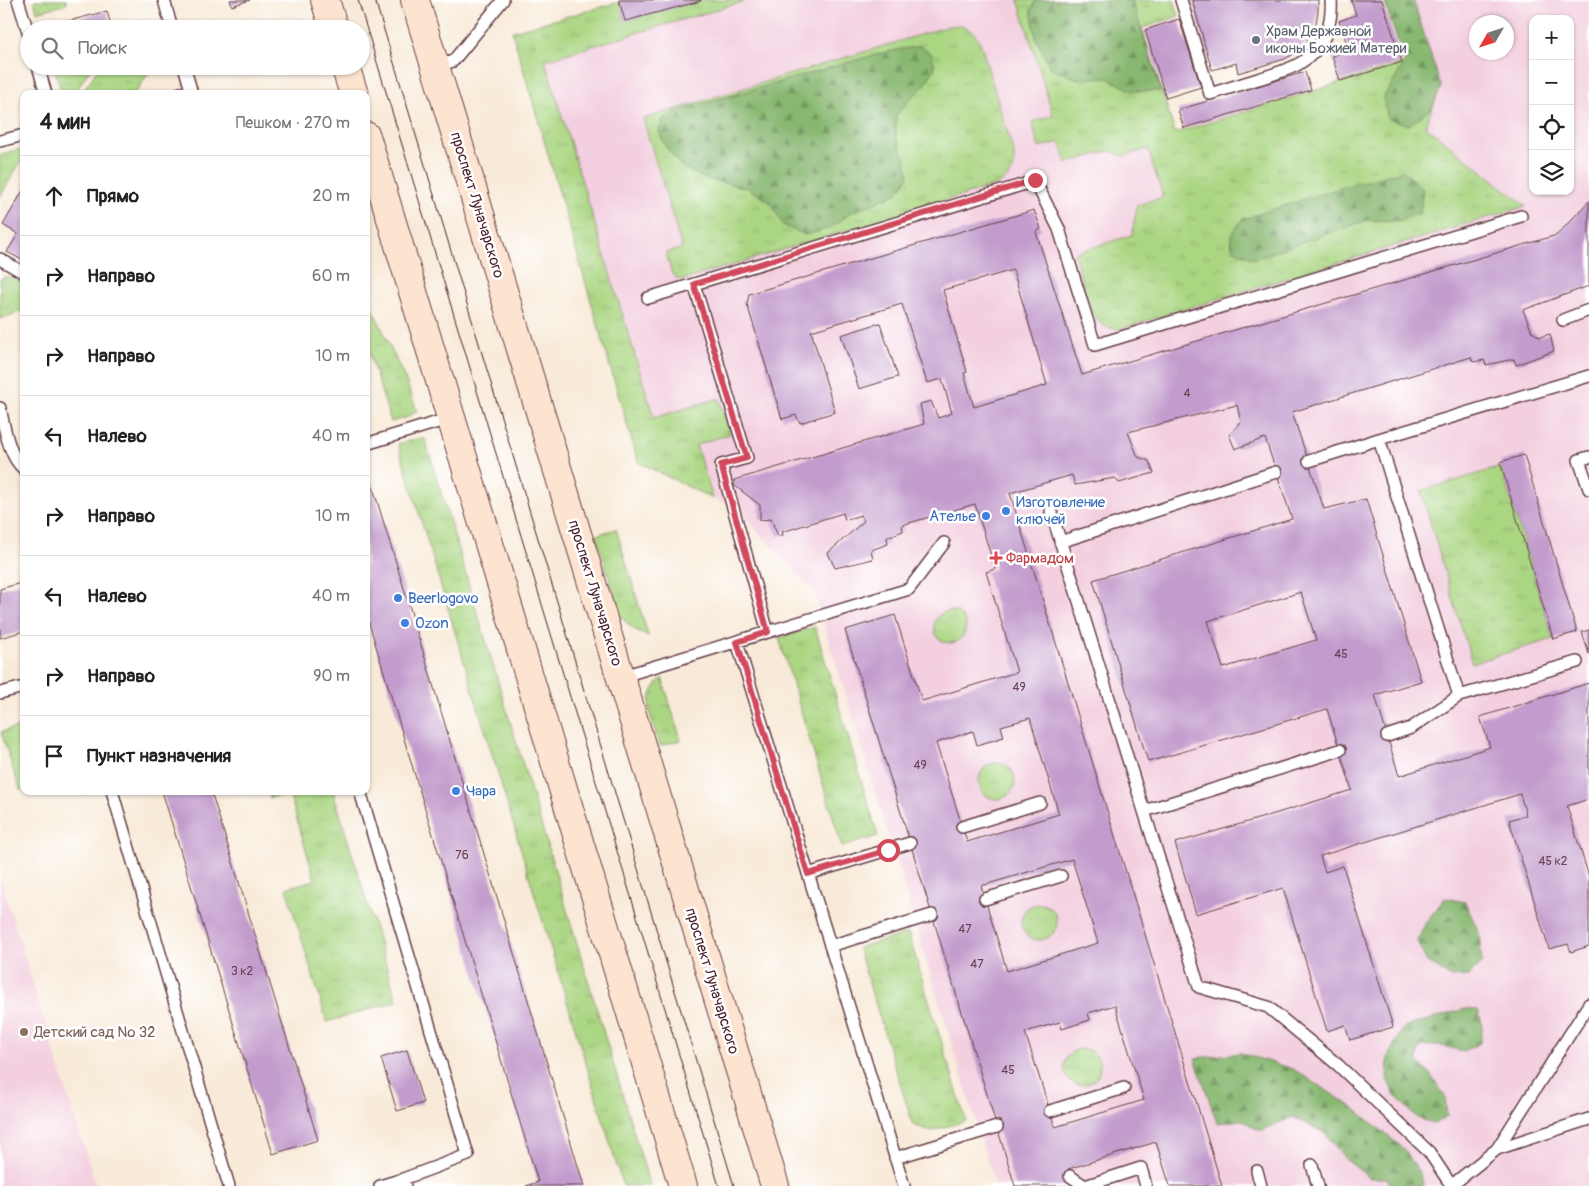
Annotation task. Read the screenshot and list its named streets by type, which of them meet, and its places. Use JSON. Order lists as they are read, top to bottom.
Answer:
{
  "streets": {
    "main road": ["проспект Луначарского"]
  },
  "places": {
    "other": [
      "Храм Державной иконы Божией Матери",
      "Изготовление ключей",
      "Ателье",
      "Beerlogovo",
      "Ozon",
      "Чара",
      "Детский сад № 32"
    ],
    "health": ["Фармадом"]
  },
  "house_numbers": [
    "4",
    "45",
    "49",
    "49",
    "76",
    "45 к2",
    "47",
    "47",
    "3 к2",
    "45"
  ],
  "north": "bottom left",
  "page": {
    "map_buttons": ["+", "−"],
    "search": "Поиск",
    "heading": ["4 мин", "Пешком · 270 m"],
    "list": [
      ["Прямо", "20 m"],
      ["Направо", "60 m"],
      ["Направо", "10 m"],
      ["Налево", "40 m"],
      ["Направо", "10 m"],
      ["Налево", "40 m"],
      ["Направо", "90 m"],
      "Пункт назначения"
    ]
  }
}
